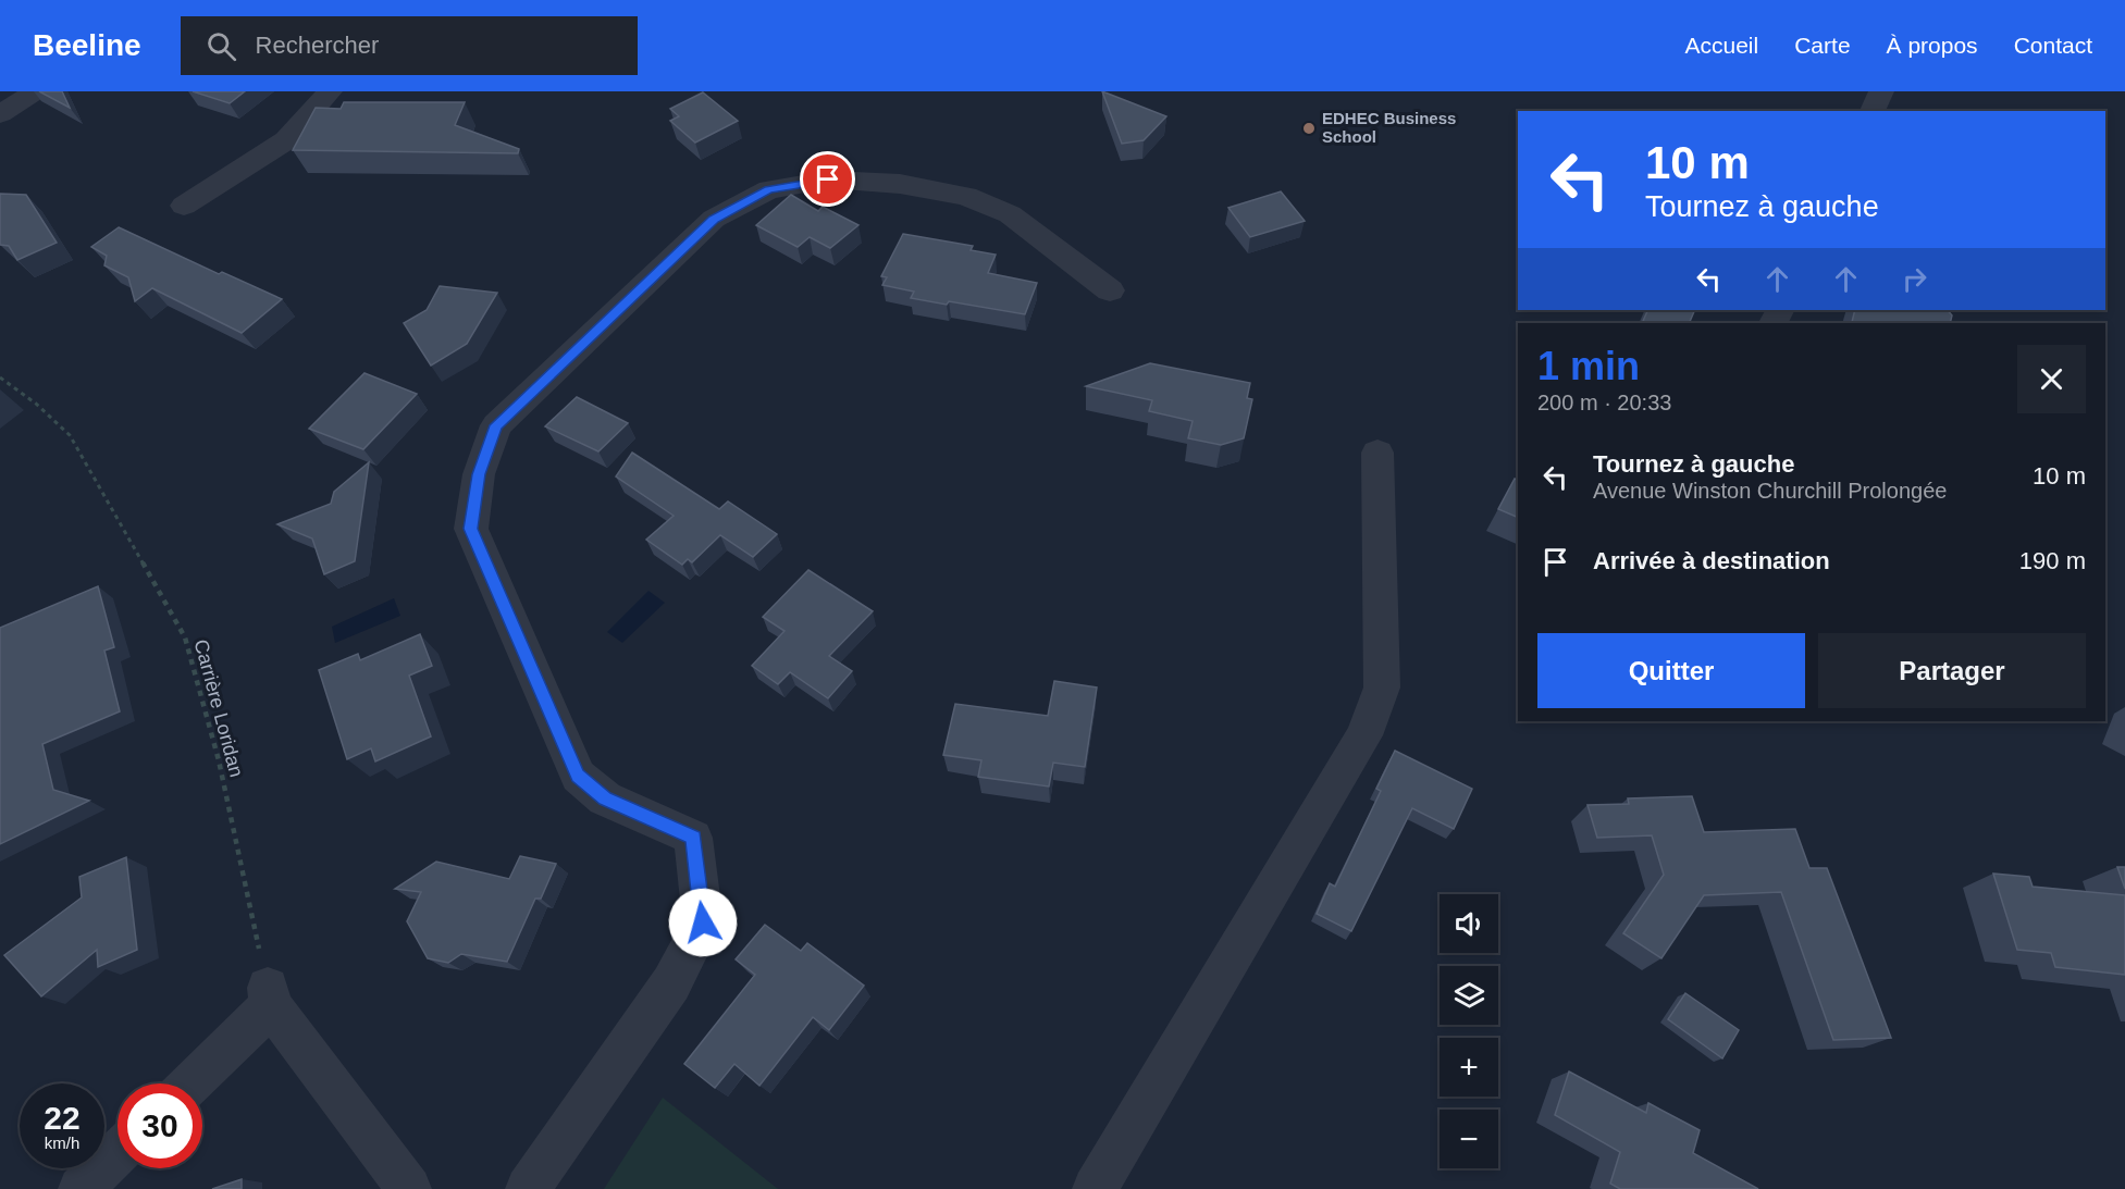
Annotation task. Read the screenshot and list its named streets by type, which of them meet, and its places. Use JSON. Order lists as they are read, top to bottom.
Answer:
{
  "streets": {
    "path": ["Carrière Loridan"]
  },
  "places": ["EDHEC Business School"],
  "page": {
    "header": "Beeline",
    "search": "Rechercher",
    "nav": [
      "Accueil",
      "Carte",
      "À propos",
      "Contact"
    ],
    "turn": ["10 m", "Tournez à gauche"],
    "heading": ["1 min", "200 m · 20:33"],
    "list": [
      {
        "name": "Tournez à gauche",
        "note": "Avenue Winston Churchill Prolongée",
        "value": "10 m"
      },
      {
        "name": "Arrivée à destination",
        "value": "190 m"
      }
    ],
    "buttons": ["Quitter", "Partager"],
    "map_buttons": ["+", "−"],
    "speed": "22 km/h",
    "limit": "30"
  }
}
